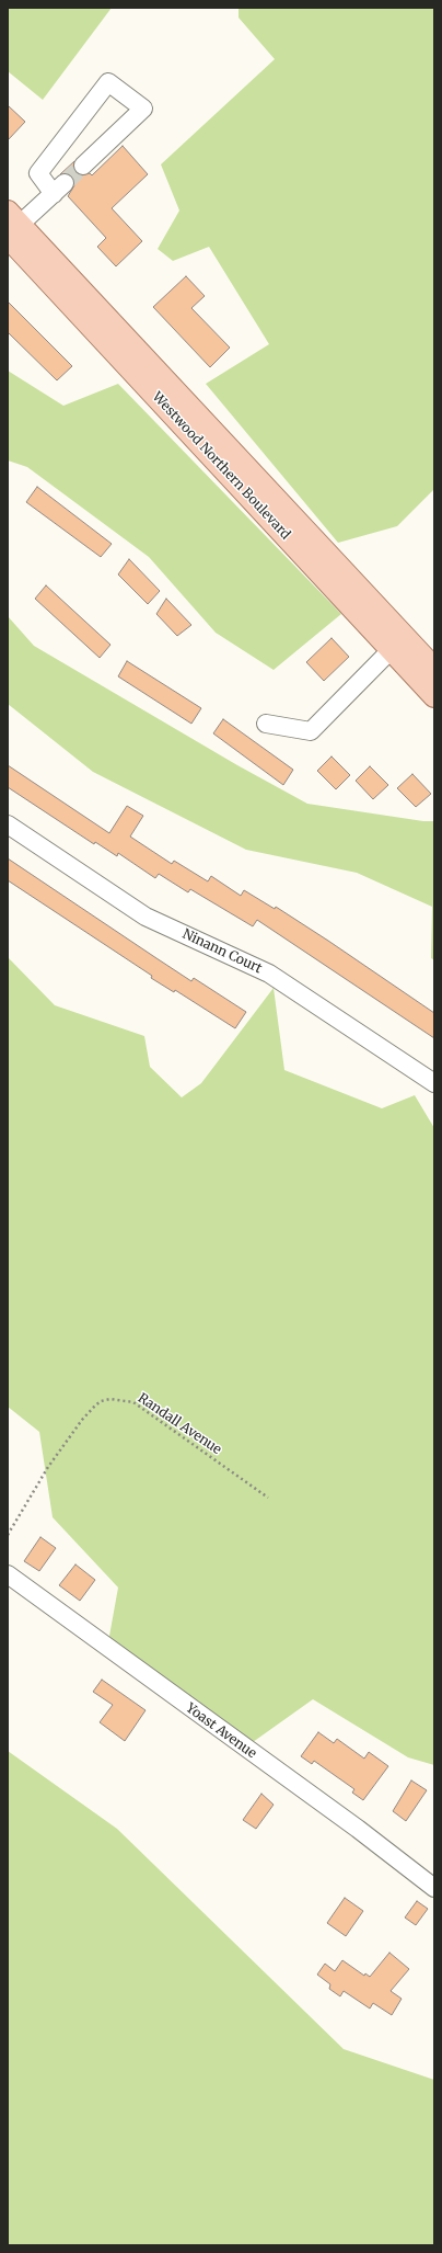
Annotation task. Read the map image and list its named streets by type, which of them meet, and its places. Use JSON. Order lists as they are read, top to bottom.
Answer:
{
  "streets": {
    "main road": ["Westwood Northern Boulevard"],
    "street": ["Ninann Court", "Yoast Avenue"],
    "path": ["Randall Avenue"]
  }
}
